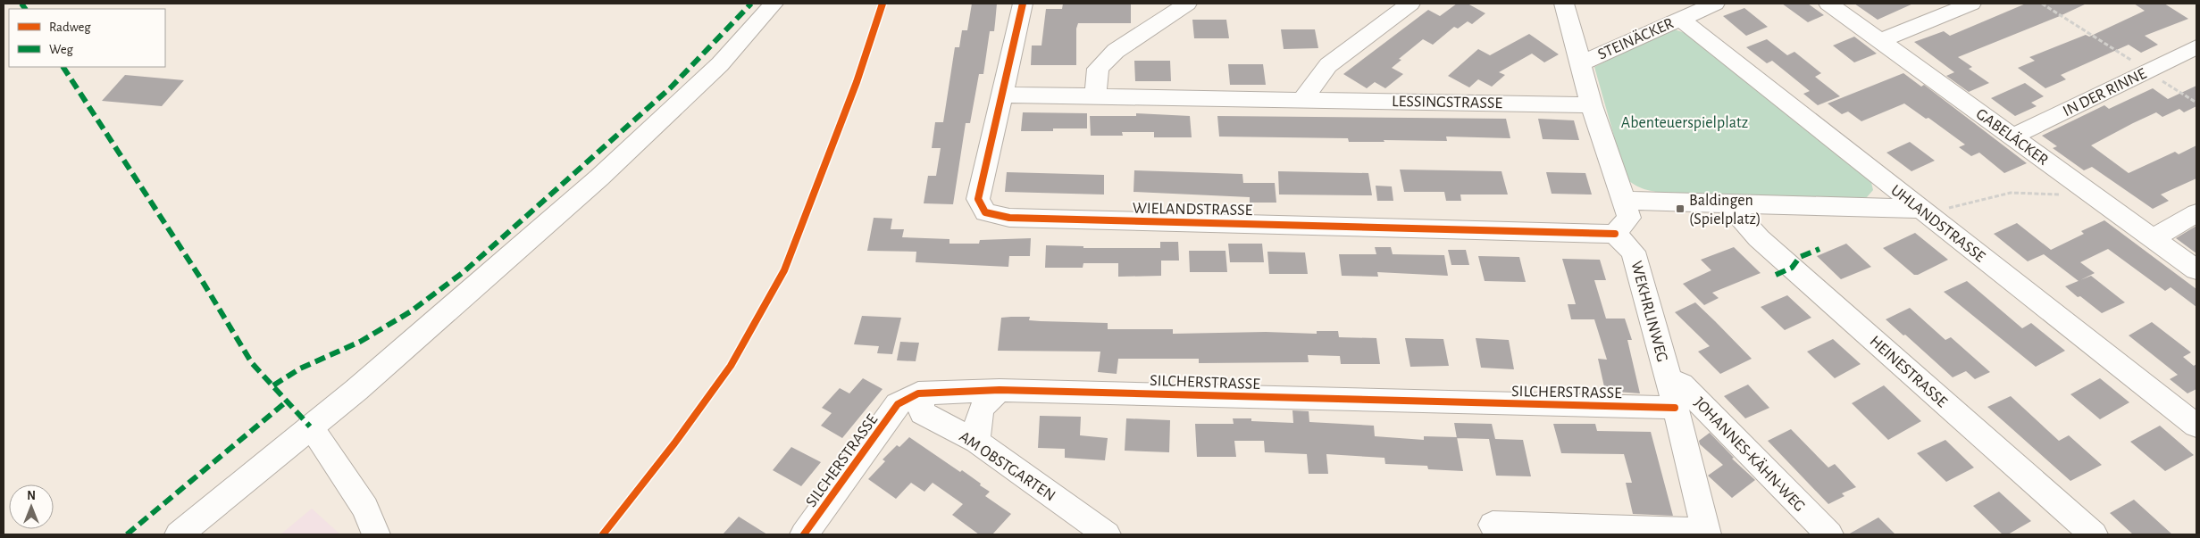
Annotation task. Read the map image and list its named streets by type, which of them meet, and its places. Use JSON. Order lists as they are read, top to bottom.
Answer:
{
  "streets": {
    "street": [
      "STEINÄCKER",
      "IN DER RINNE",
      "LESSINGSTRASSE",
      "GABELÄCKER",
      "WIELANDSTRASSE",
      "UHLANDSTRASSE",
      "WEKHRLINWEG",
      "HEINESTRASSE",
      "SILCHERSTRASSE",
      "JOHANNES-KÄHN-WEG",
      "AM OBSTGARTEN"
    ]
  },
  "crossings": [
    ["STEINÄCKER", "UHLANDSTRASSE"],
    ["IN DER RINNE", "GABELÄCKER"],
    ["LESSINGSTRASSE", "WIELANDSTRASSE"],
    ["WIELANDSTRASSE", "WEKHRLINWEG"],
    ["WEKHRLINWEG", "SILCHERSTRASSE"],
    ["WEKHRLINWEG", "JOHANNES-KÄHN-WEG"],
    ["SILCHERSTRASSE", "AM OBSTGARTEN"]
  ],
  "parks": ["Abenteuerspielplatz"],
  "places": {
    "transit": ["Baldingen (Spielplatz)"]
  },
  "legend": ["Radweg", "Weg"],
  "north": "top"
}
